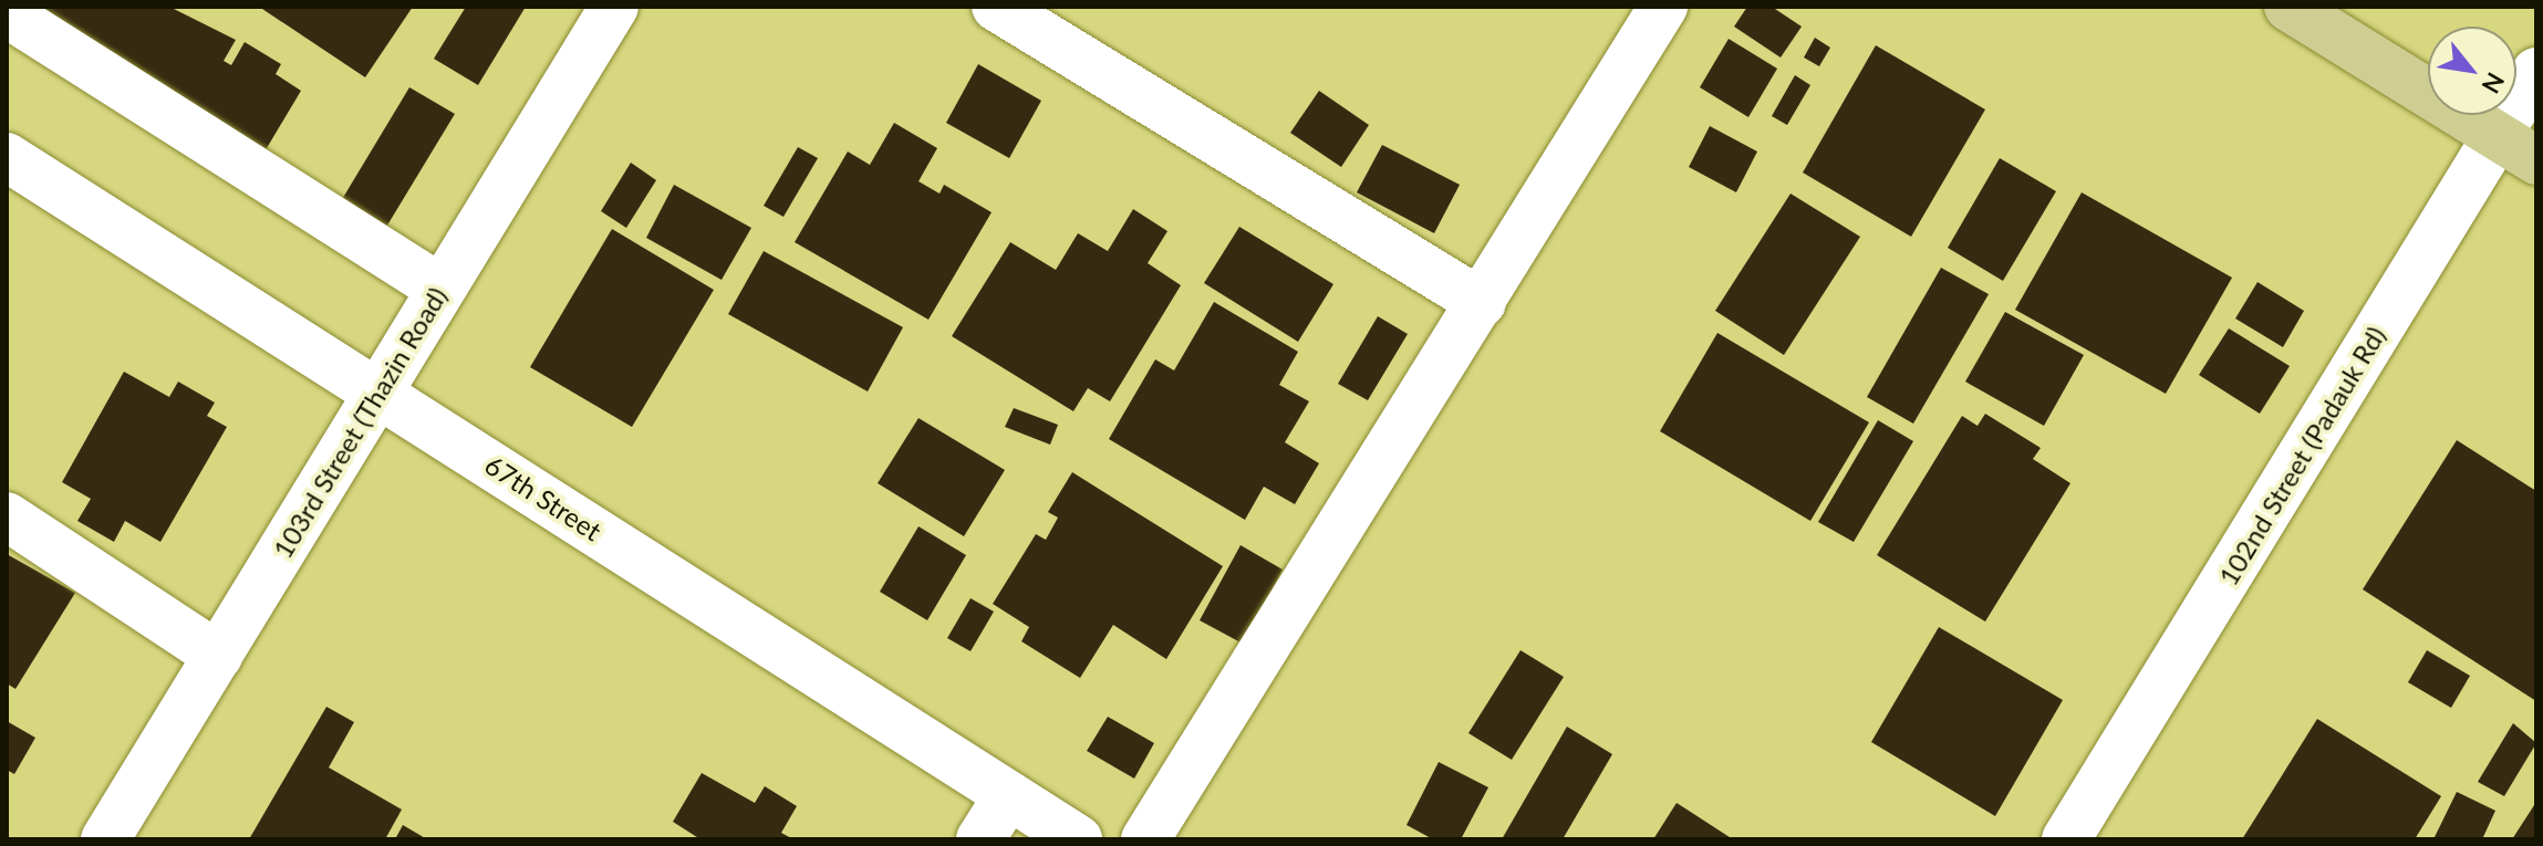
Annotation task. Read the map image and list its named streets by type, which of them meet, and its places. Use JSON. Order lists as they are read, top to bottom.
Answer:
{
  "streets": {
    "street": ["103rd Street (Thazin Road)", "102nd Street (Padauk Rd)", "67th Street"]
  },
  "crossings": [
    ["103rd Street (Thazin Road)", "67th Street"]
  ],
  "north": "bottom right"
}
